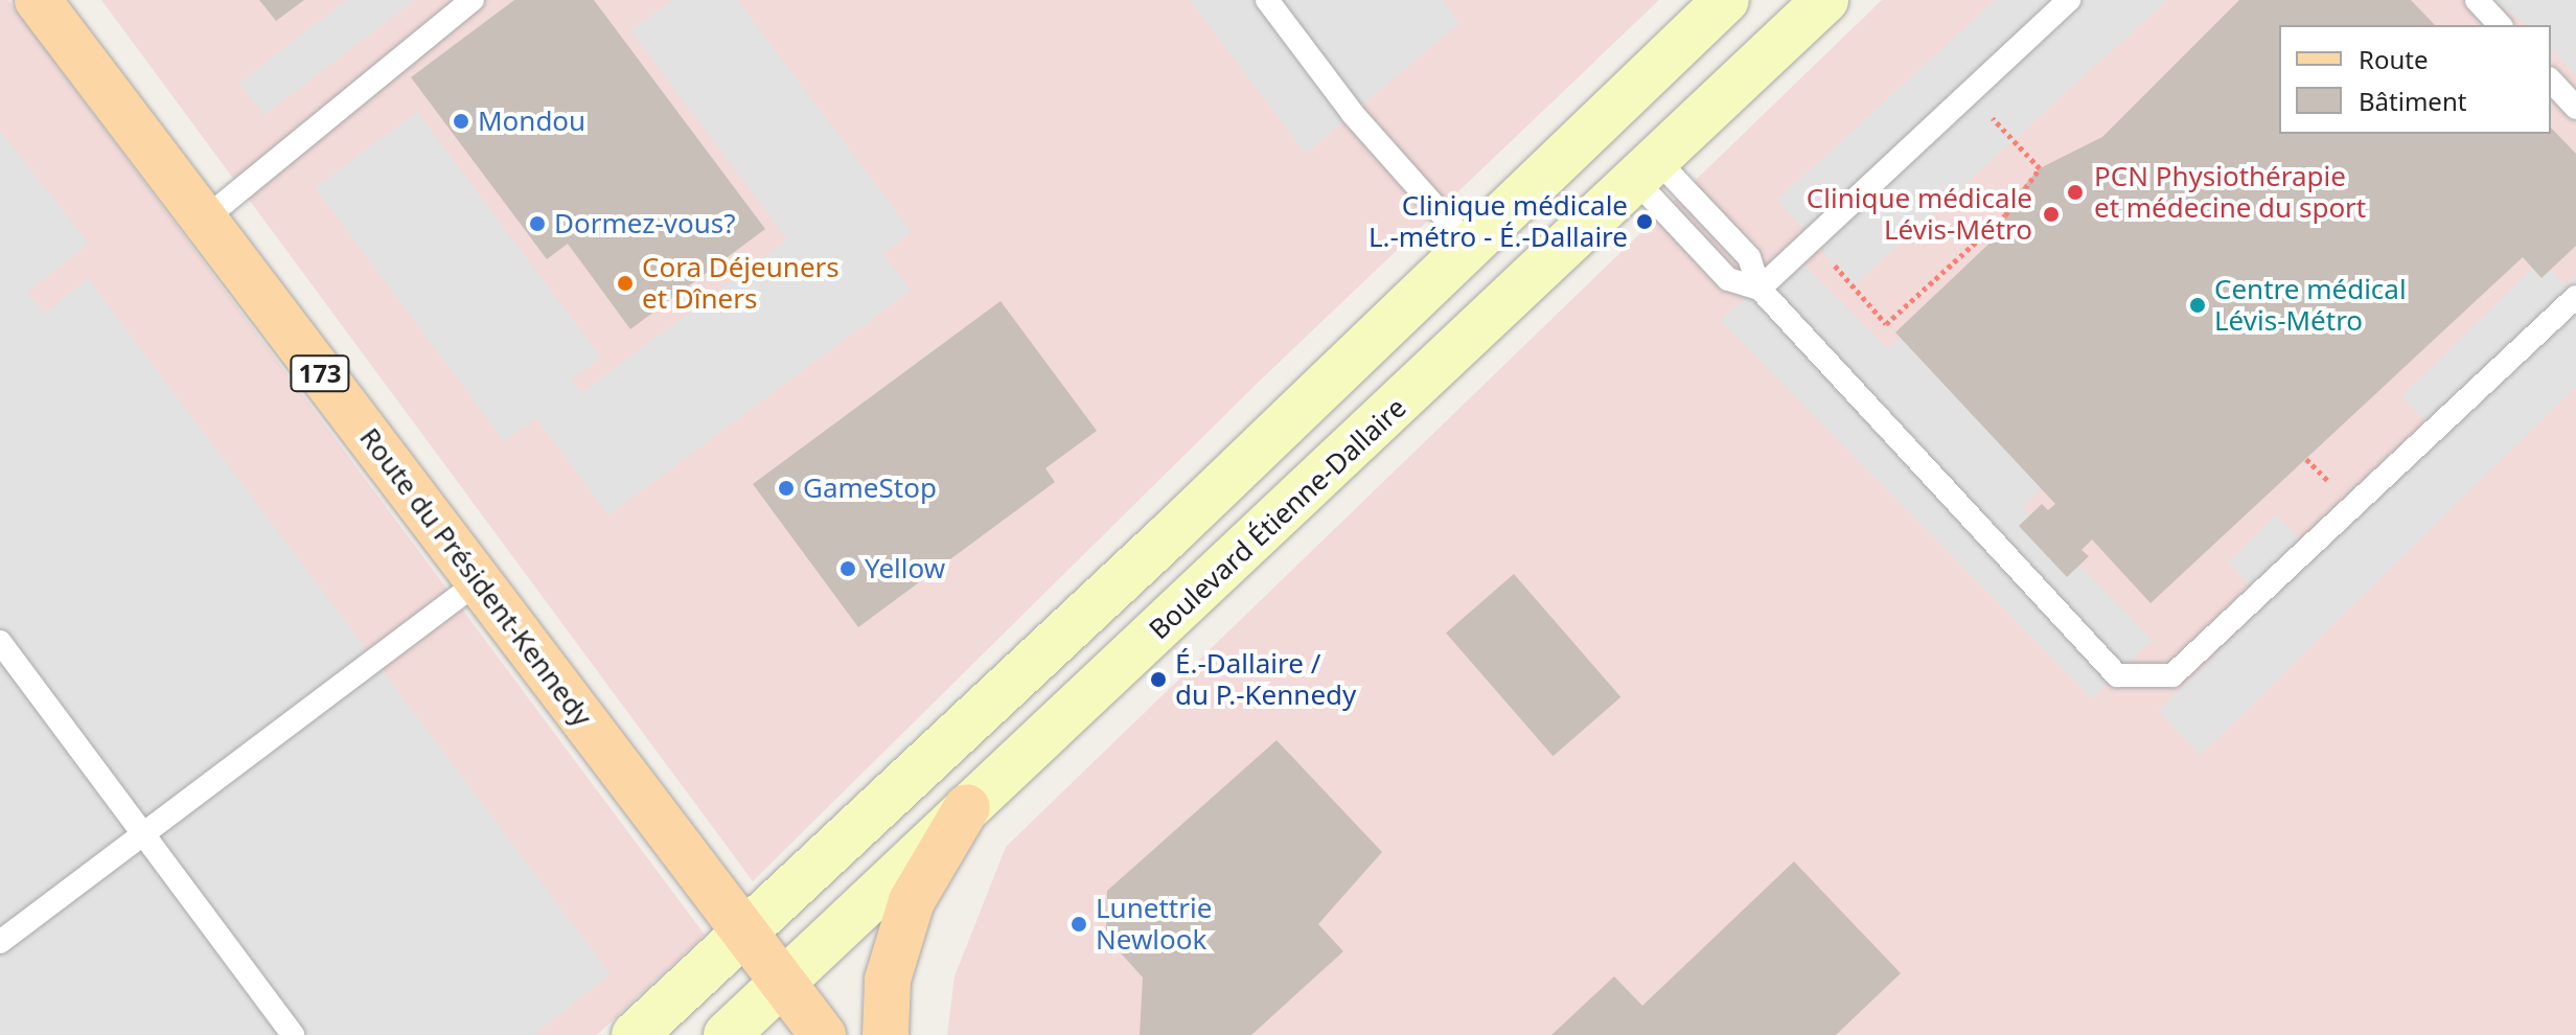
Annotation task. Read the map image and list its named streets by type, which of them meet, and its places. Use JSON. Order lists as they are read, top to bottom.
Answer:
{
  "streets": {
    "main road": ["173", "Route du Président-Kennedy"],
    "street": ["Boulevard Étienne-Dallaire"]
  },
  "crossings": [
    ["Boulevard Étienne-Dallaire", "Route du Président-Kennedy"]
  ],
  "places": [
    "Mondou",
    "PCN Physiothérapie et médecine du sport",
    "Clinique médicale Lévis-Métro",
    "Clinique médicale L.-métro - É.-Dallaire",
    "Dormez-vous?",
    "Cora Déjeuners et Dîners",
    "Centre médical Lévis-Métro",
    "GameStop",
    "Yellow",
    "É.-Dallaire / du P.-Kennedy",
    "Lunettrie Newlook"
  ],
  "legend": ["Route", "Bâtiment"]
}
